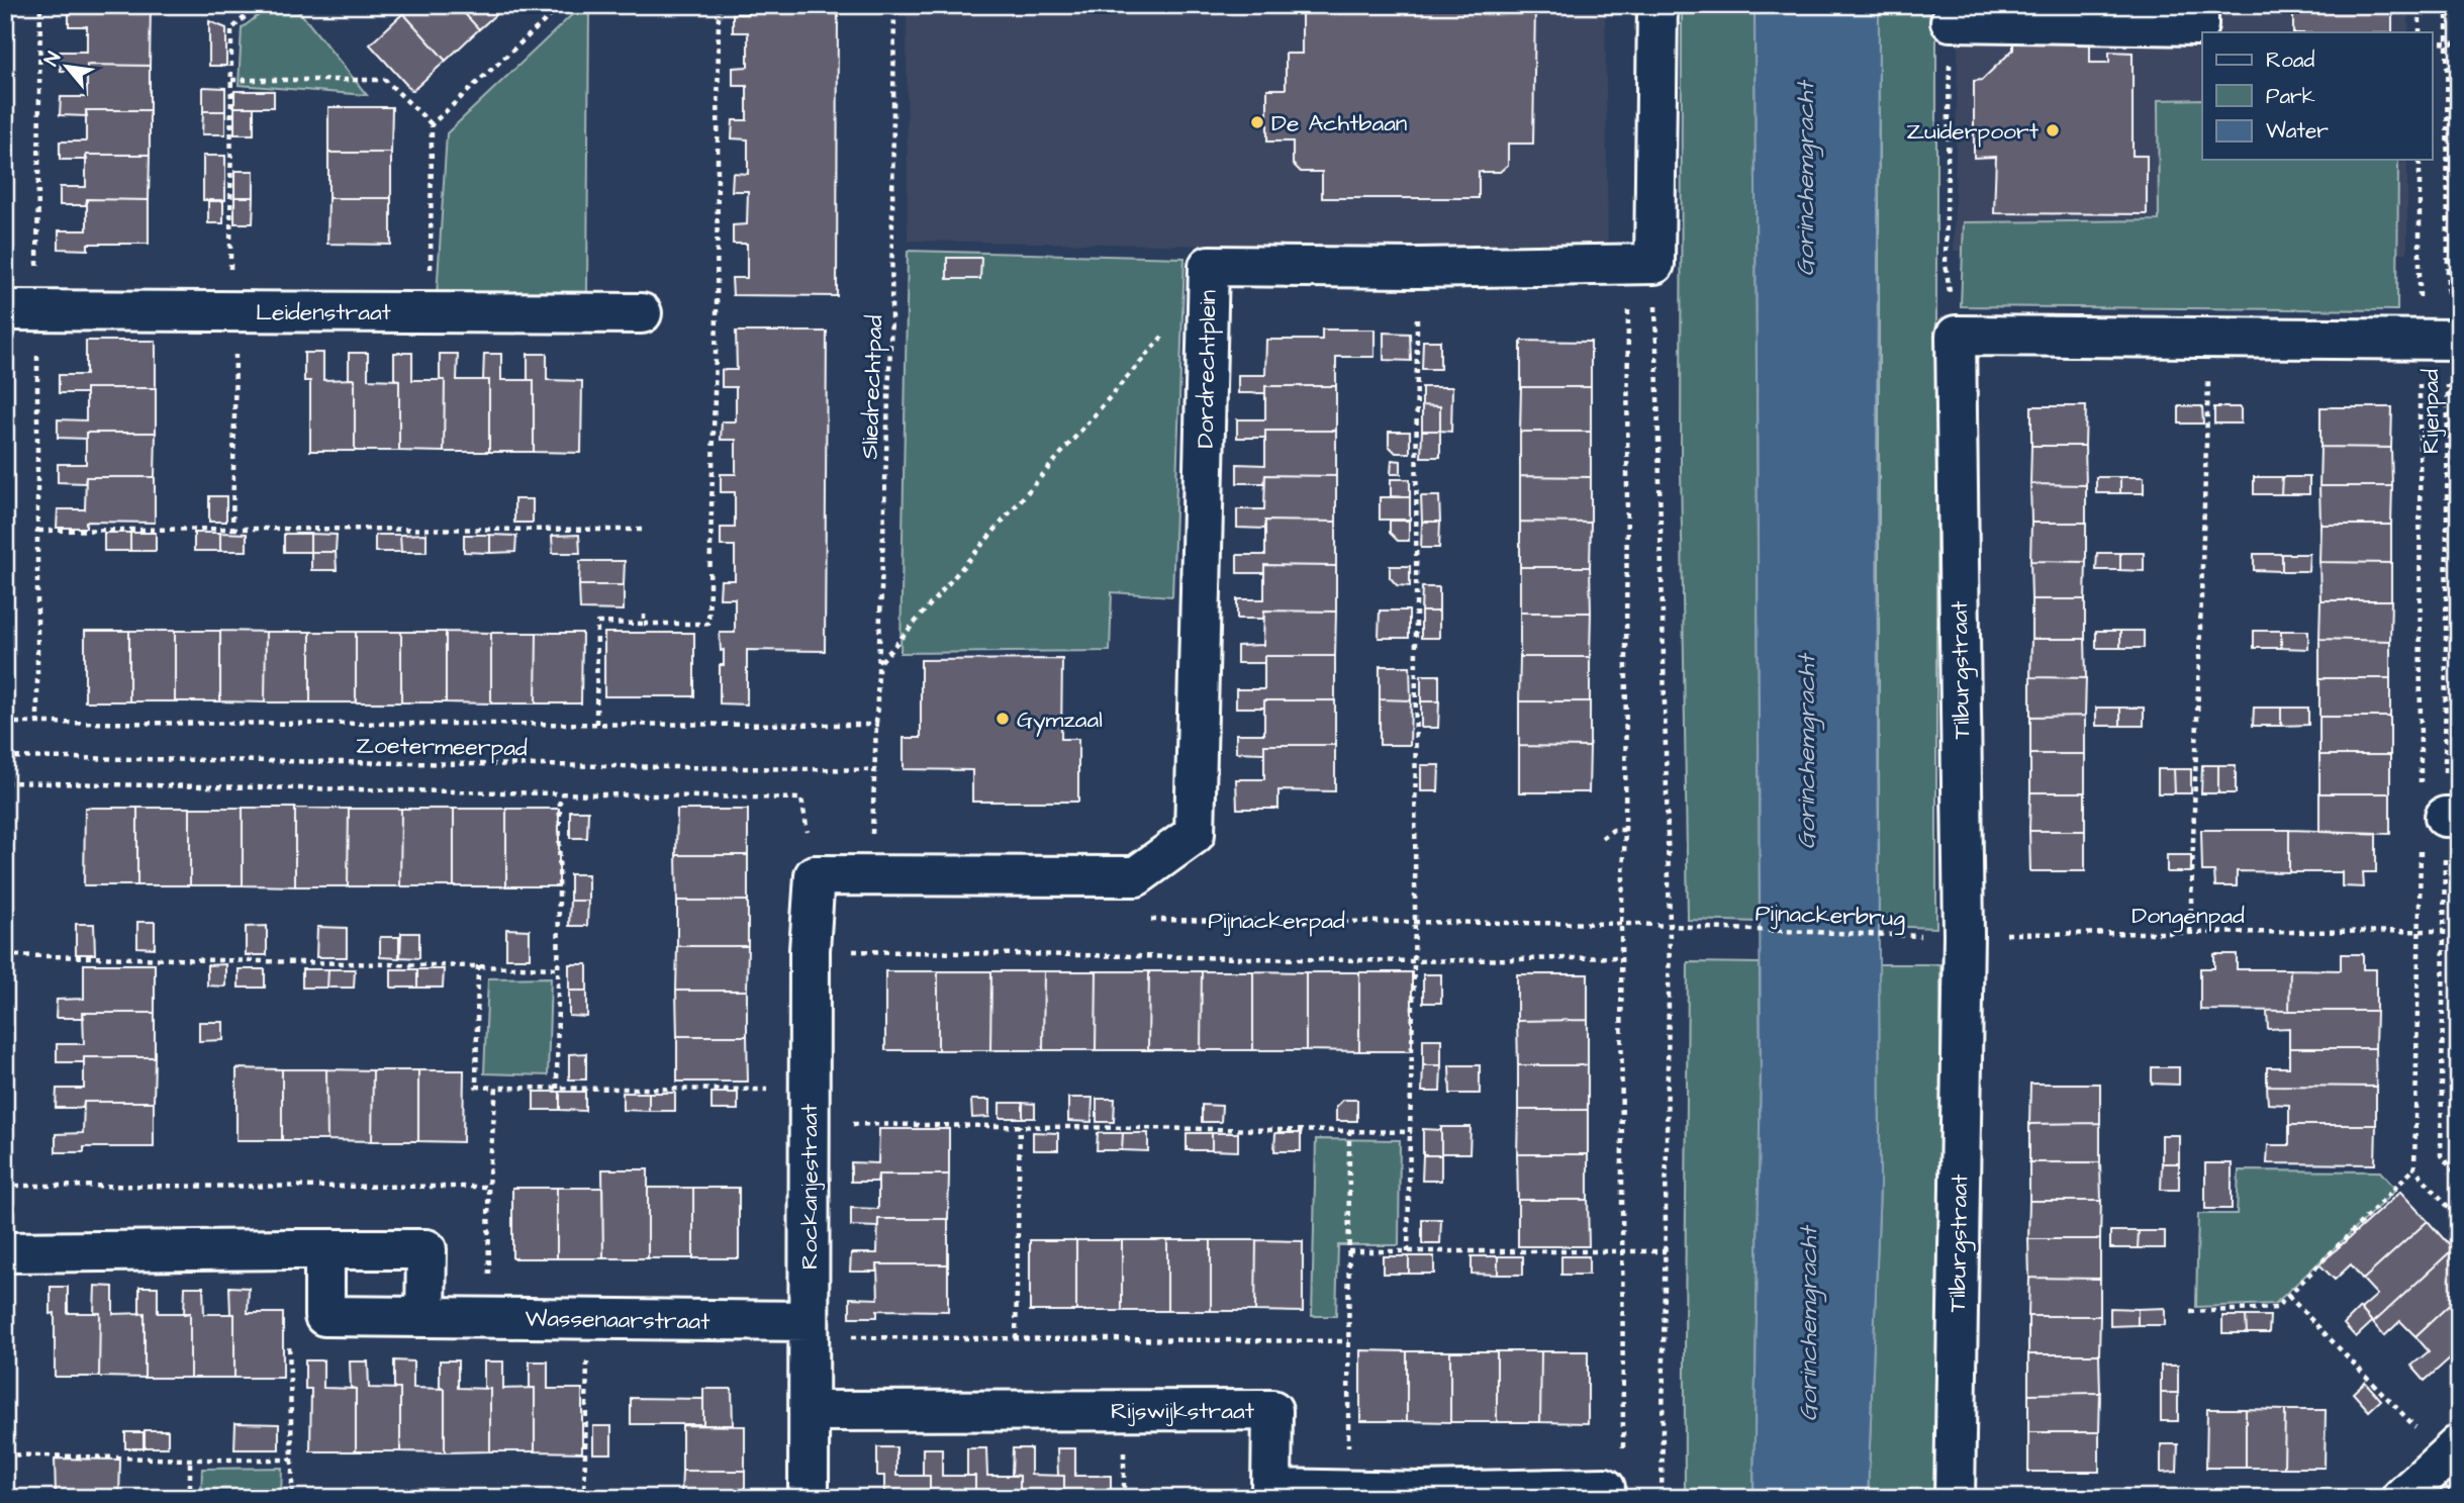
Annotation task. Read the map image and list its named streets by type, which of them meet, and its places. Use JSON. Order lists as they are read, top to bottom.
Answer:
{
  "streets": {
    "street": [
      "Leidenstraat",
      "Dordrechtplein",
      "Tilburgstraat",
      "Rockanjestraat",
      "Wassenaarstraat",
      "Rijswijkstraat"
    ],
    "path": [
      "Sliedrechtpad",
      "Rijenpad",
      "Zoetermeerpad",
      "Pijnackerbrug",
      "Dongenpad",
      "Pijnackerpad"
    ]
  },
  "crossings": [
    ["Sliedrechtpad", "Zoetermeerpad"],
    ["Tilburgstraat", "Pijnackerbrug"],
    ["Tilburgstraat", "Dongenpad"],
    ["Pijnackerbrug", "Dongenpad"],
    ["Pijnackerbrug", "Pijnackerpad"],
    ["Rockanjestraat", "Wassenaarstraat"],
    ["Rockanjestraat", "Rijswijkstraat"]
  ],
  "water": ["Gorinchemgracht"],
  "places": ["De Achtbaan", "Zuiderpoort", "Gymzaal"],
  "legend": ["Road", "Park", "Water"],
  "north": "top left"
}
